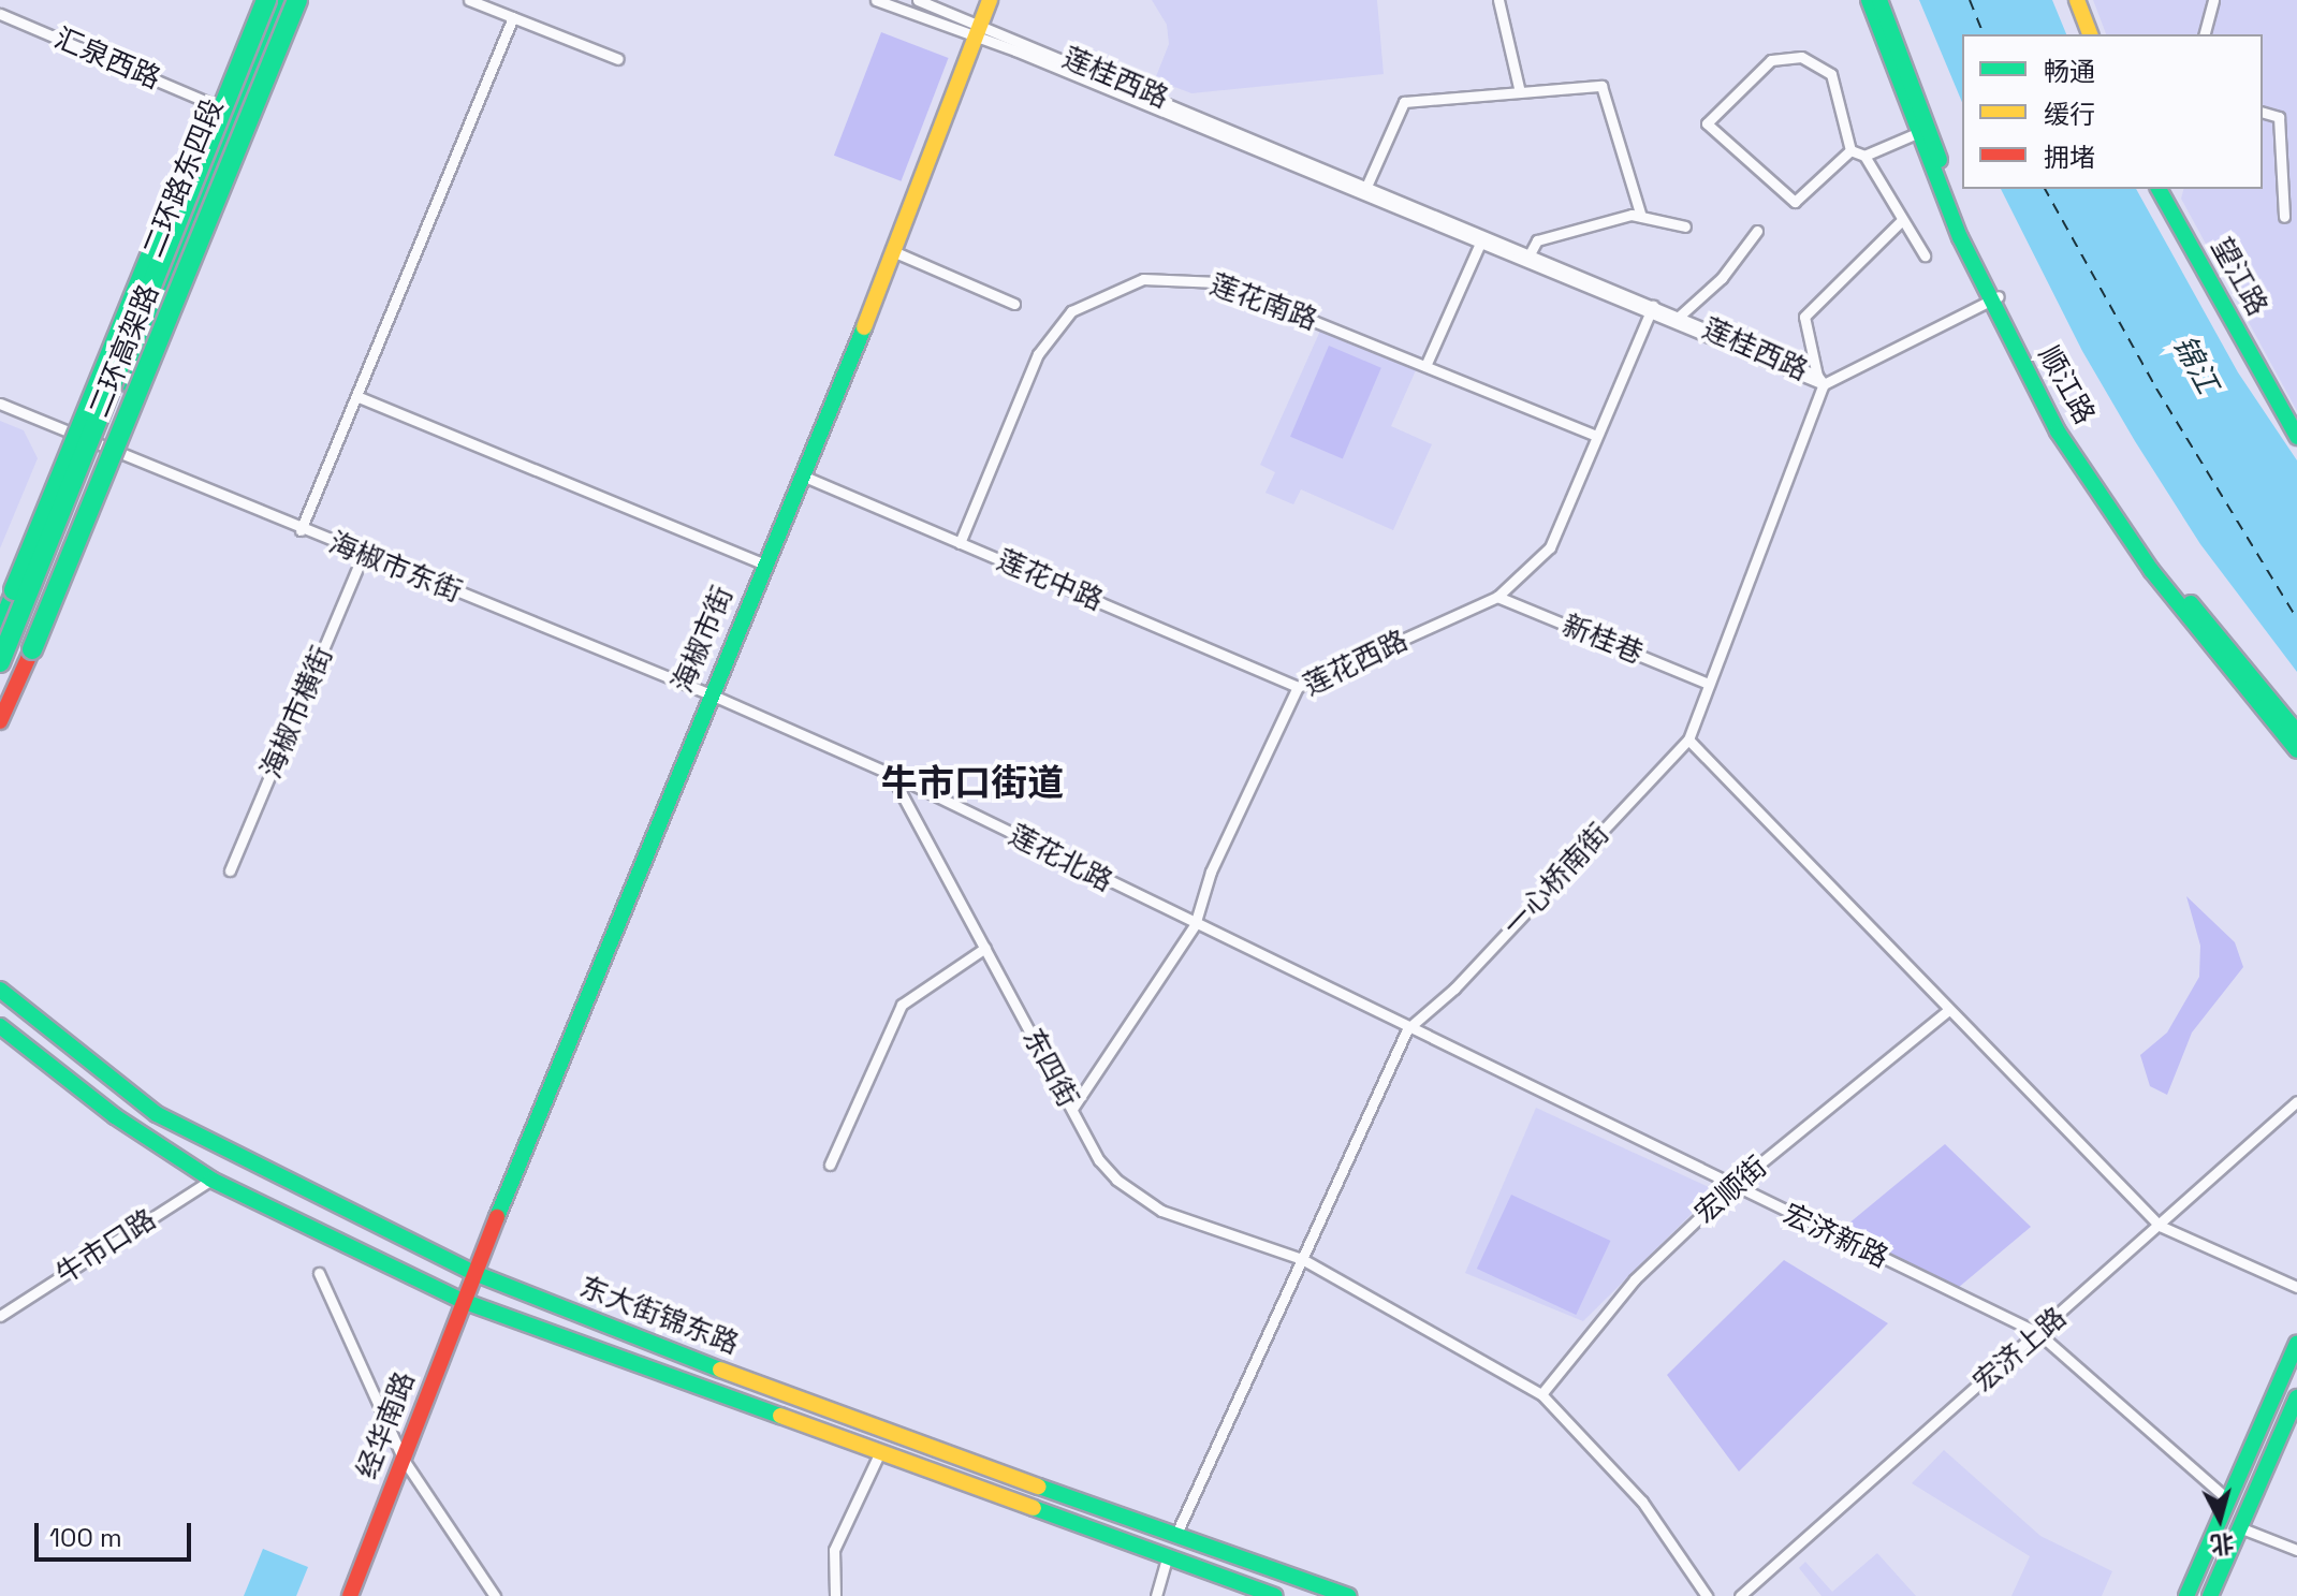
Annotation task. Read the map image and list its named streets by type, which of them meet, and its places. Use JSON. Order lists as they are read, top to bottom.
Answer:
{
  "streets": {
    "main road": [
      "二环路东四段",
      "望江路",
      "二环高架路",
      "顺江路",
      "海椒市街",
      "东大街锦东路",
      "经华南路"
    ],
    "street": [
      "汇泉西路",
      "莲桂西路",
      "莲花南路",
      "海椒市东街",
      "莲花中路",
      "新桂巷",
      "莲花西路",
      "海椒市横街",
      "莲花北路",
      "一心桥南街",
      "东四街",
      "宏顺街",
      "宏济新路",
      "牛市口路",
      "宏济上路"
    ]
  },
  "crossings": [
    ["汇泉西路", "二环路东四段"],
    ["汇泉西路", "二环高架路"],
    ["莲桂西路", "海椒市街"],
    ["莲桂西路", "莲花西路"],
    ["莲桂西路", "一心桥南街"],
    ["二环路东四段", "二环高架路"],
    ["二环路东四段", "海椒市东街"],
    ["莲花南路", "莲花中路"],
    ["莲花南路", "莲花西路"],
    ["海椒市东街", "海椒市街"],
    ["海椒市东街", "海椒市横街"],
    ["海椒市东街", "莲花北路"],
    ["莲花中路", "海椒市街"],
    ["莲花中路", "莲花西路"],
    ["海椒市街", "莲花北路"],
    ["海椒市街", "东大街锦东路"],
    ["海椒市街", "经华南路"],
    ["新桂巷", "莲花西路"],
    ["新桂巷", "一心桥南街"],
    ["莲花西路", "莲花北路"],
    ["莲花西路", "东四街"],
    ["莲花北路", "一心桥南街"],
    ["莲花北路", "东四街"],
    ["莲花北路", "宏济新路"],
    ["一心桥南街", "东四街"],
    ["一心桥南街", "宏济新路"],
    ["一心桥南街", "东大街锦东路"],
    ["东四街", "宏顺街"],
    ["宏顺街", "宏济新路"],
    ["宏济新路", "宏济上路"],
    ["牛市口路", "东大街锦东路"],
    ["东大街锦东路", "经华南路"]
  ],
  "districts": ["牛市口街道"],
  "water": ["锦江"],
  "legend": ["畅通", "缓行", "拥堵"],
  "scale_bar": "100 m",
  "north": "bottom"
}
